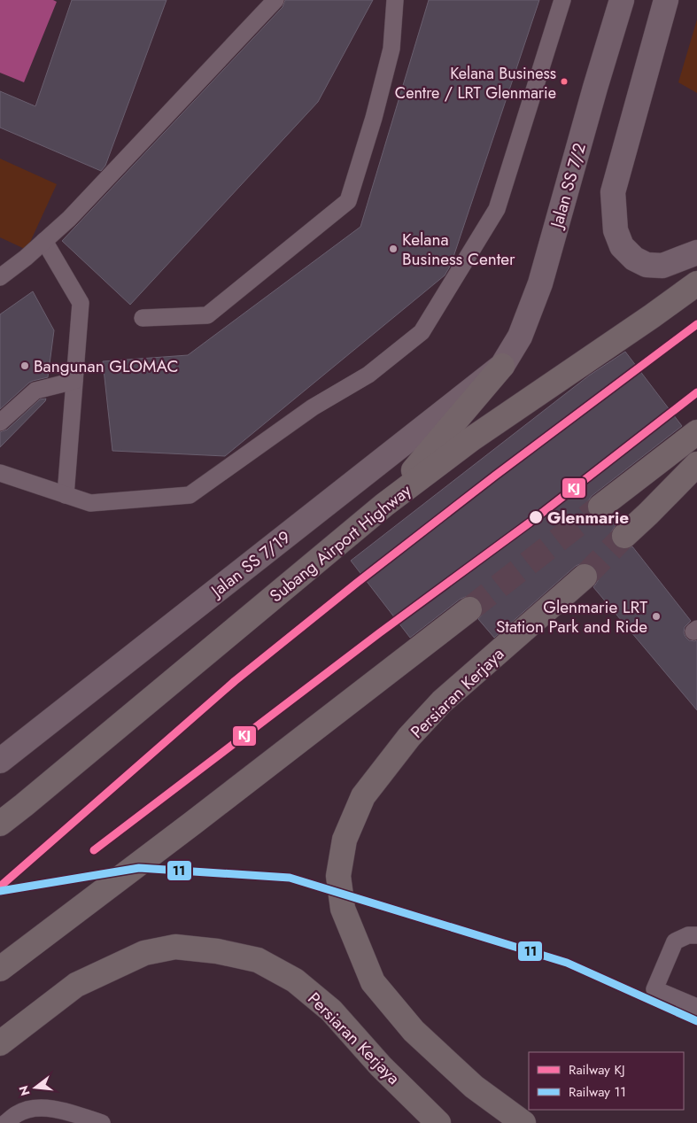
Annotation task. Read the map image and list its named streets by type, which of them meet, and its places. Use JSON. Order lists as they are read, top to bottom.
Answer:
{
  "streets": {
    "main road": ["Subang Airport Highway", "Persiaran Kerjaya"],
    "street": ["Jalan SS 7/2", "Jalan SS 7/19"]
  },
  "crossings": [
    ["Jalan SS 7/2", "Jalan SS 7/19"]
  ],
  "places": [
    "Kelana Business Centre / LRT Glenmarie",
    "Kelana Business Center",
    "Bangunan GLOMAC",
    "Glenmarie",
    "Glenmarie LRT Station Park and Ride"
  ],
  "lines": ["rail line KJ", "rail line 11"],
  "legend": ["Railway KJ", "Railway 11"],
  "north": "left"
}
